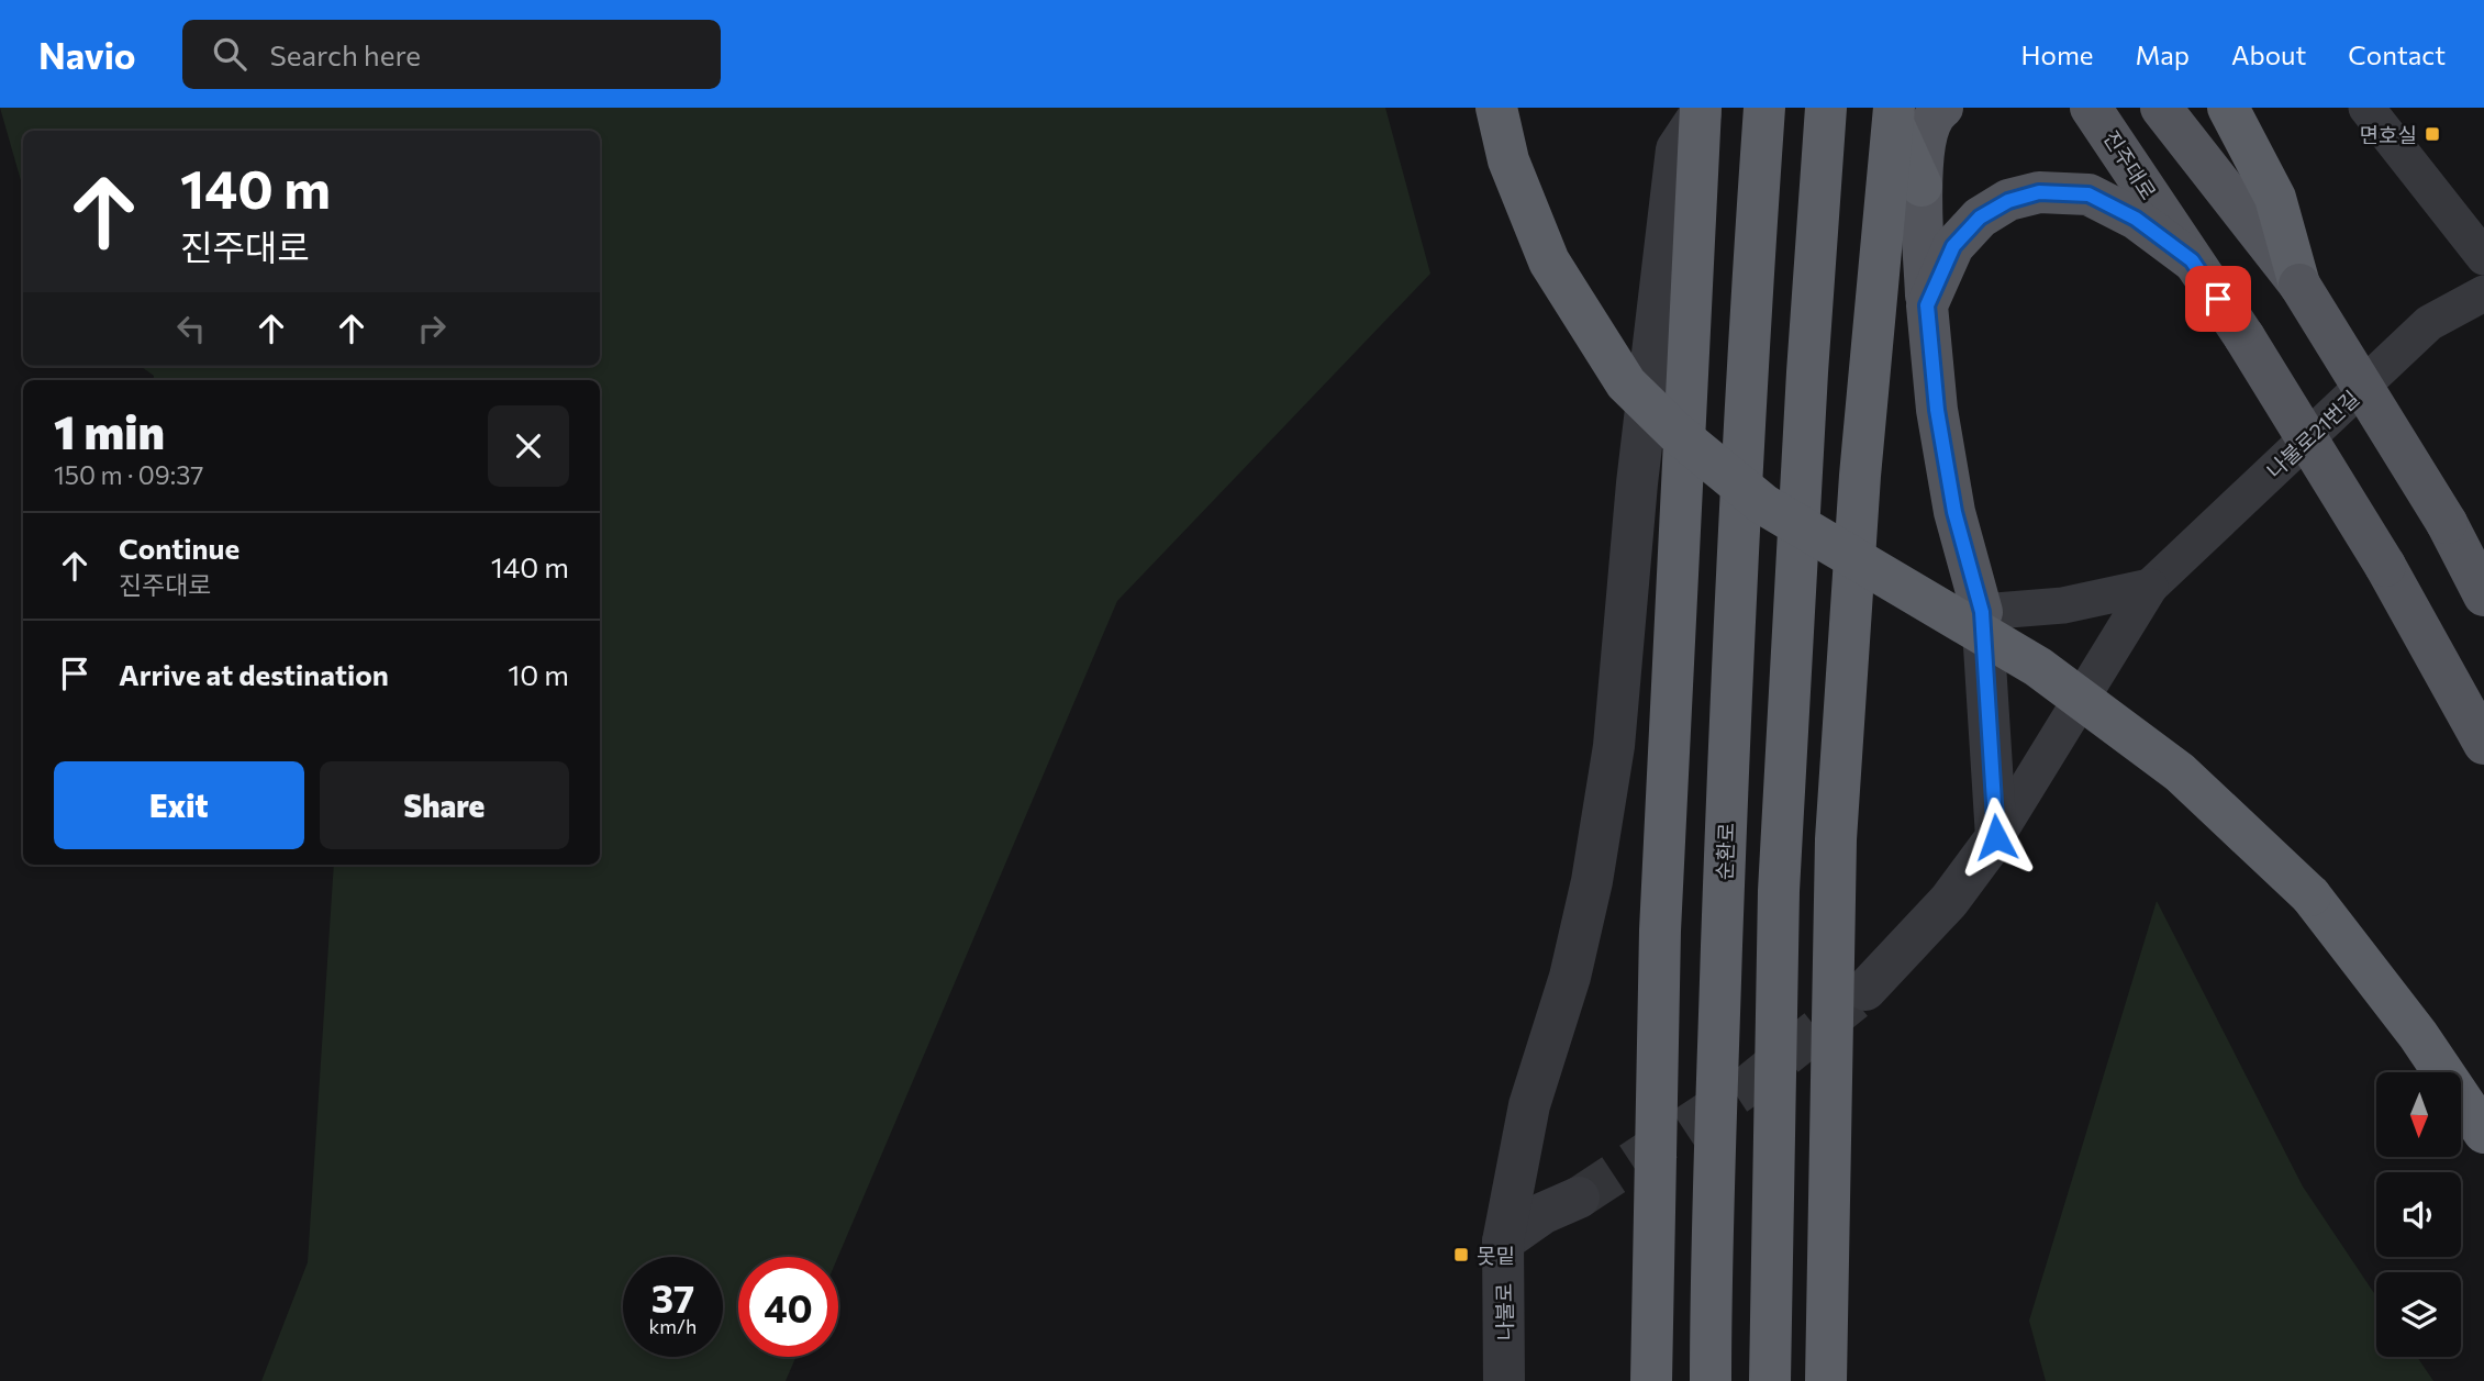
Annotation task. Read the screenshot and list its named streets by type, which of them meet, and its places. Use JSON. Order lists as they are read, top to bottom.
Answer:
{
  "streets": {
    "highway": ["순환로"],
    "main road": ["진주대로"],
    "street": ["나불로21번길", "나불로"]
  },
  "places": {
    "transit": ["면호실", "못밑"]
  },
  "north": "bottom",
  "page": {
    "header": "Navio",
    "search": "Search here",
    "nav": [
      "Home",
      "Map",
      "About",
      "Contact"
    ],
    "turn": ["140 m", "진주대로"],
    "heading": ["1 min", "150 m · 09:37"],
    "list": [
      {
        "name": "Continue",
        "note": "진주대로",
        "value": "140 m"
      },
      {
        "name": "Arrive at destination",
        "value": "10 m"
      }
    ],
    "buttons": ["Exit", "Share"],
    "speed": "37 km/h",
    "limit": "40"
  }
}
